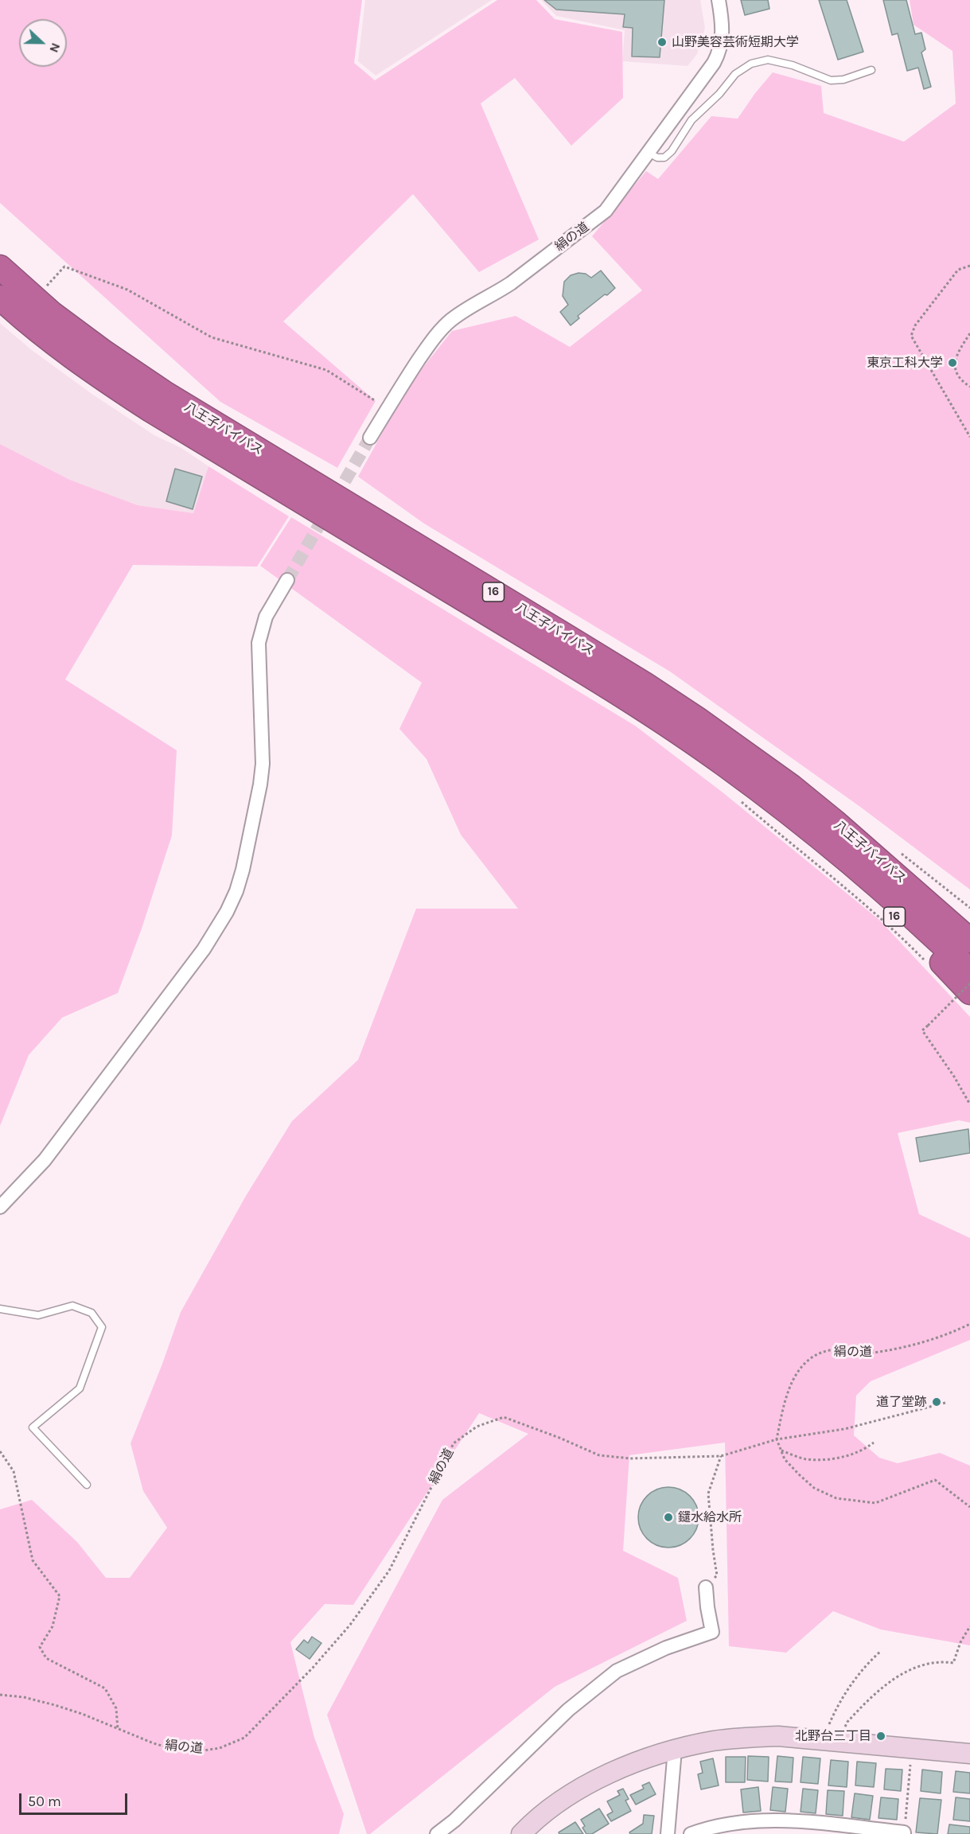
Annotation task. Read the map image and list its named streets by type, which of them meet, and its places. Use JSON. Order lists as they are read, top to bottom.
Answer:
{
  "streets": {
    "highway": ["八王子バイパス", "16"],
    "street": ["絹の道"]
  },
  "crossings": [
    ["八王子バイパス", "16"]
  ],
  "places": [
    "山野美容芸術短期大学",
    "東京工科大学",
    "道了堂跡",
    "鑓水給水所",
    "北野台三丁目"
  ],
  "scale_bar": "50 m",
  "north": "right"
}
